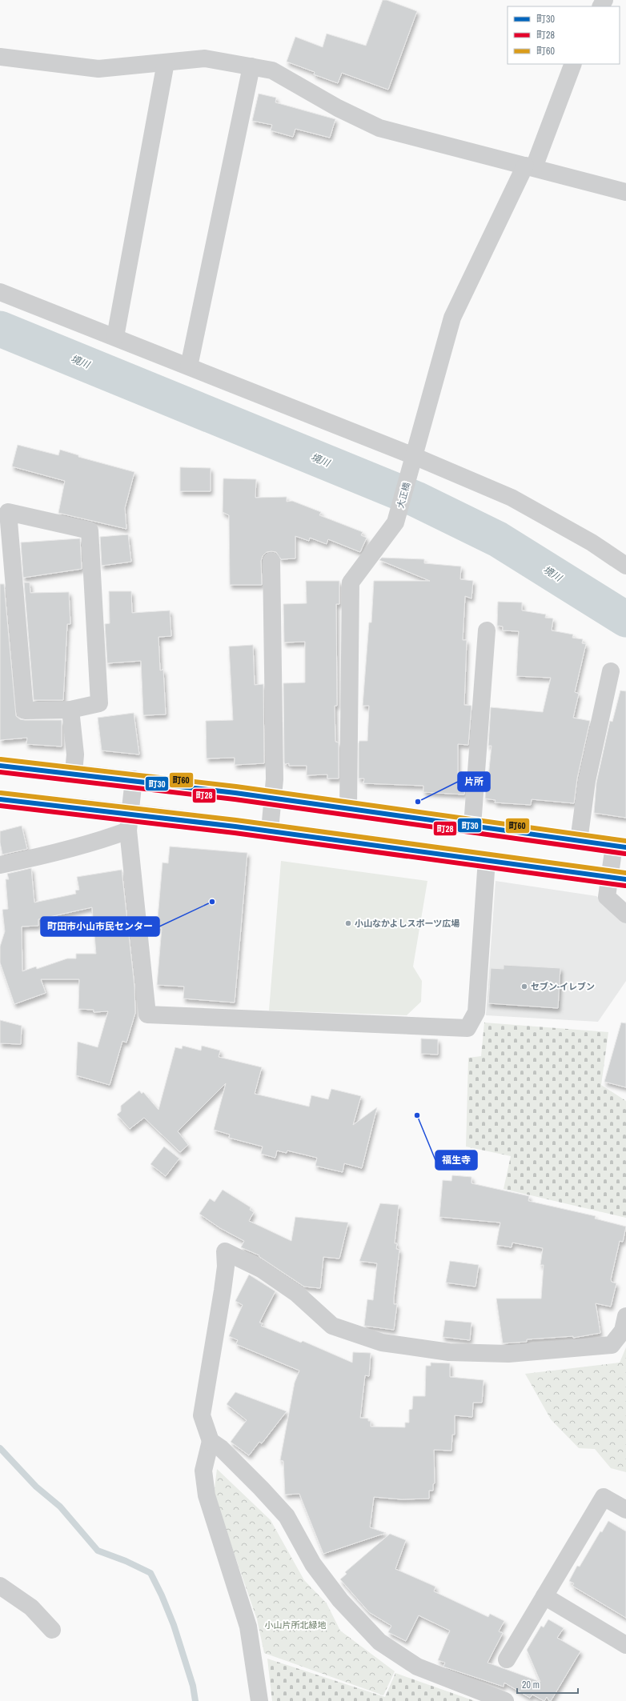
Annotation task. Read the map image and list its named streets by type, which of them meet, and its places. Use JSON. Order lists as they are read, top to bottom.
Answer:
{
  "streets": {
    "street": ["大正橋"]
  },
  "water": ["境川"],
  "parks": ["小山片所北緑地"],
  "places": [
    "片所",
    "町田市小山市民センター",
    "小山なかよしスポーツ広場",
    "セブン-イレブン",
    "福生寺"
  ],
  "lines": ["transit line 町60", "transit line 町30", "transit line 町28"],
  "legend": ["町30", "町28", "町60"],
  "scale_bar": "20 m"
}
